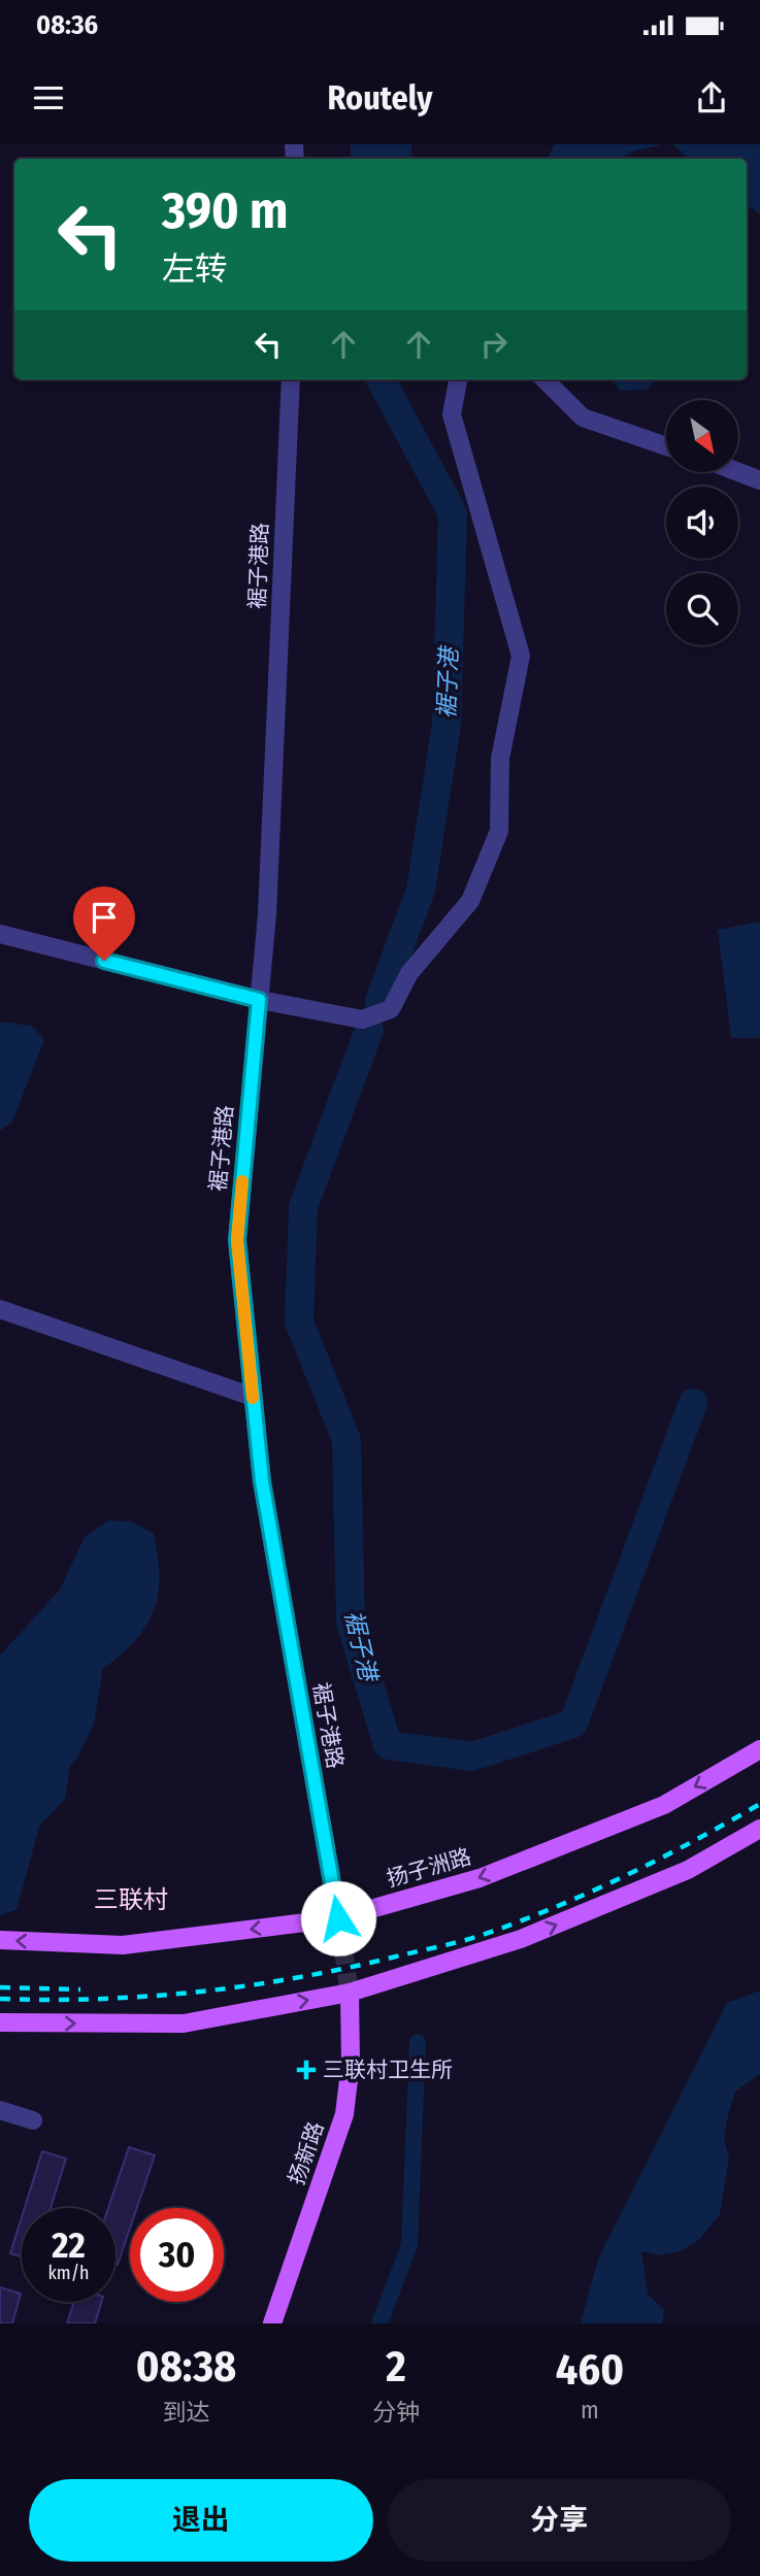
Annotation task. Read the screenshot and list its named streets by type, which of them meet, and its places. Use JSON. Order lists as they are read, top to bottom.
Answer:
{
  "streets": {
    "main road": ["扬子洲路", "扬新路"],
    "street": ["裾子港路"]
  },
  "crossings": [
    ["裾子港路", "扬子洲路"]
  ],
  "districts": ["三联村"],
  "water": ["裾子港"],
  "places": {
    "health": ["三联村卫生所"]
  },
  "north": "bottom right",
  "page": {
    "status": "08:36",
    "header": "Routely",
    "turn": ["390 m", "左转"],
    "speed": "22 km/h",
    "limit": "30",
    "eta": [
      "08:38",
      "到达",
      "2",
      "分钟",
      "460",
      "m"
    ],
    "buttons": ["退出", "分享"]
  }
}
